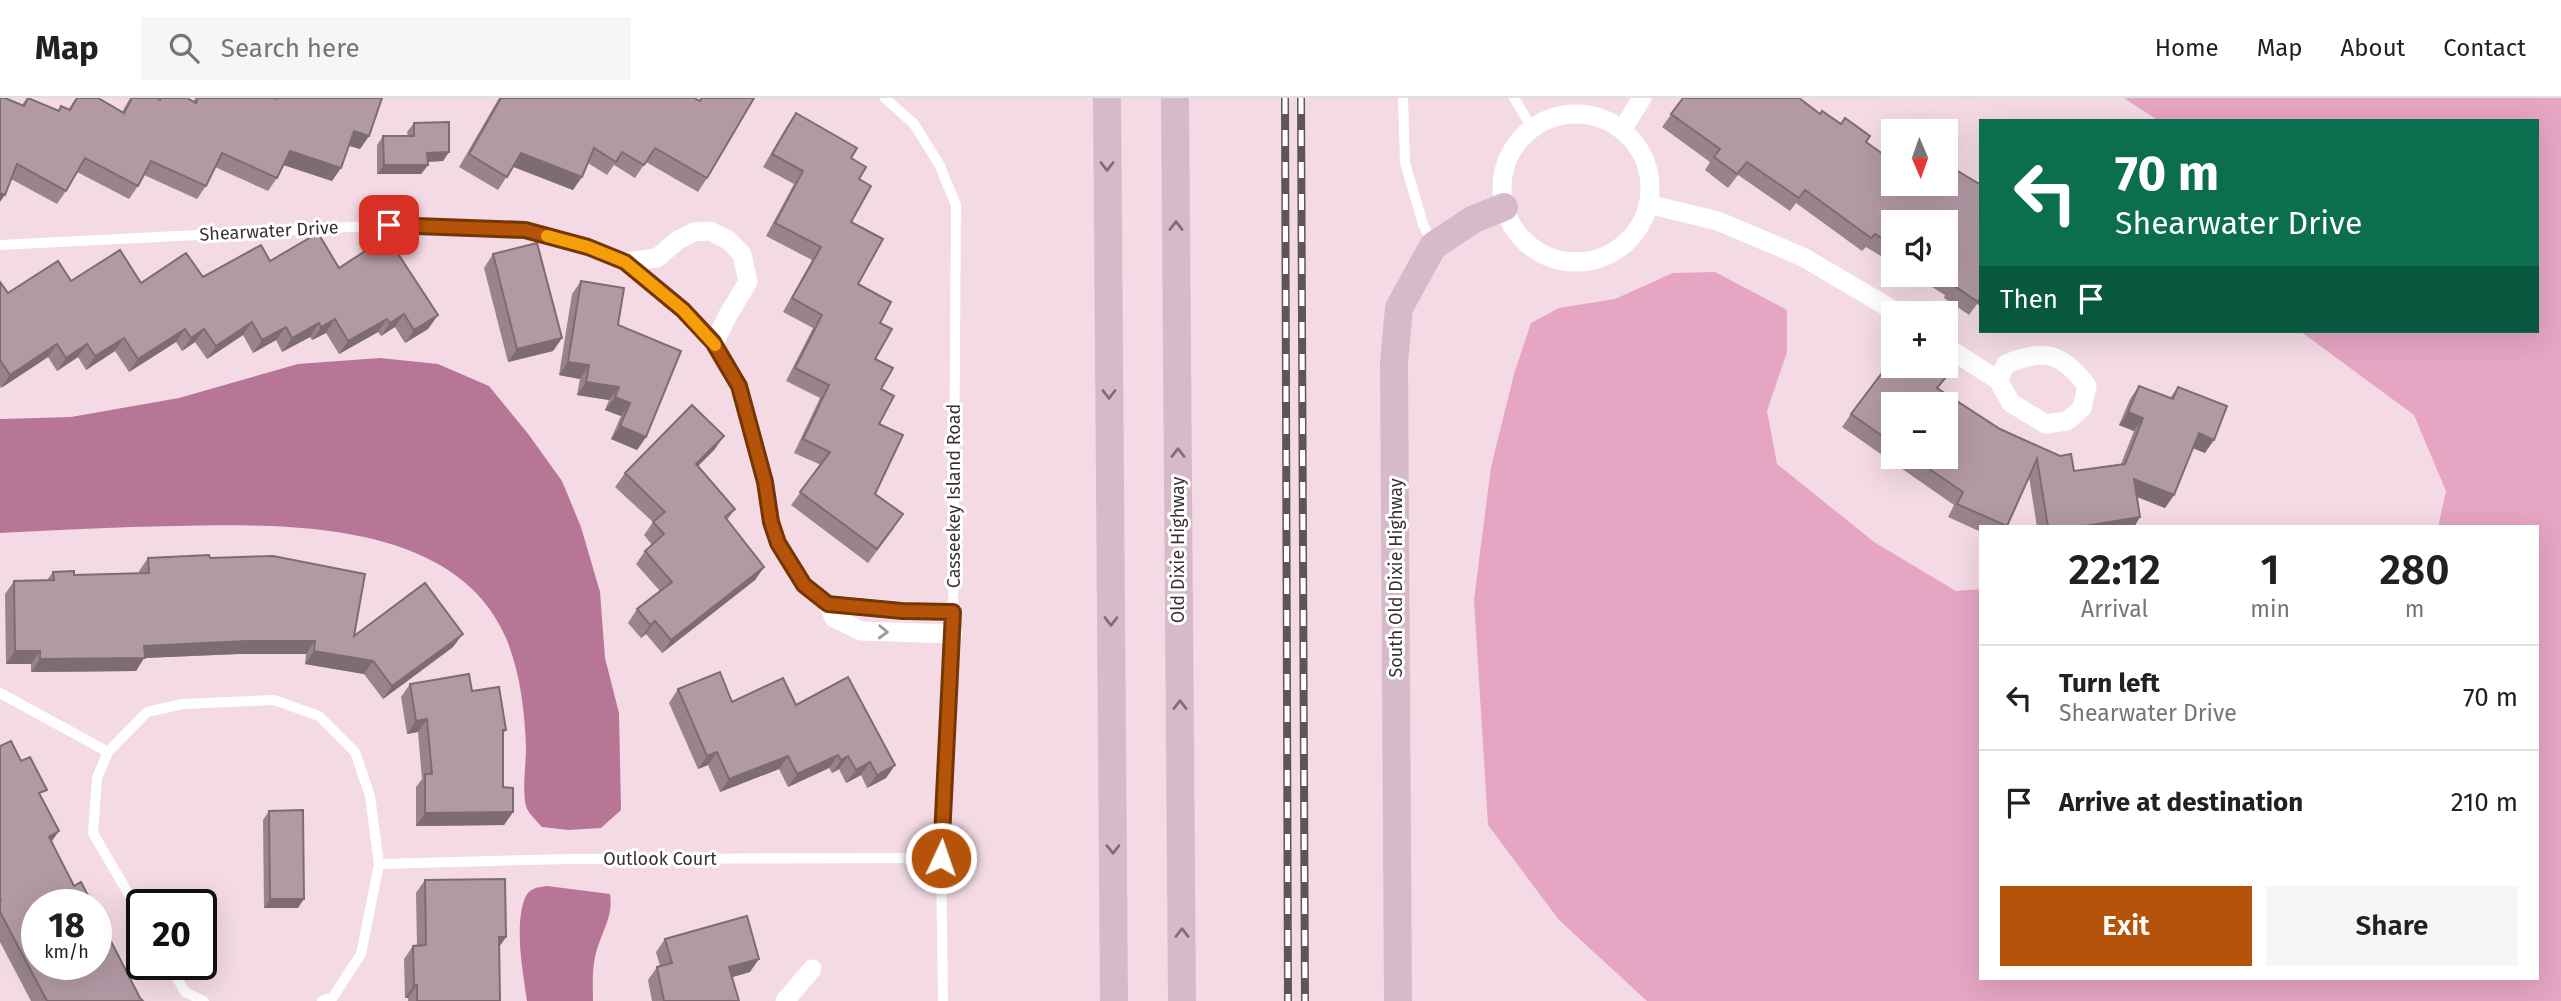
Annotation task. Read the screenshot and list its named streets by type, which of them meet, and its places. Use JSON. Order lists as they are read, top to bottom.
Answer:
{
  "streets": {
    "main road": ["Old Dixie Highway", "South Old Dixie Highway"],
    "street": ["Shearwater Drive"],
    "lane": ["Casseekey Island Road", "Outlook Court"]
  },
  "crossings": [
    ["Shearwater Drive", "Casseekey Island Road"],
    ["Casseekey Island Road", "Outlook Court"]
  ],
  "north": "bottom",
  "page": {
    "header": "Map",
    "search": "Search here",
    "nav": [
      "Home",
      "Map",
      "About",
      "Contact"
    ],
    "map_buttons": ["+", "−"],
    "turn": ["70 m", "Shearwater Drive"],
    "then": "Then",
    "eta": [
      "22:12",
      "Arrival",
      "1",
      "min",
      "280",
      "m"
    ],
    "list": [
      {
        "name": "Turn left",
        "note": "Shearwater Drive",
        "value": "70 m"
      },
      {
        "name": "Arrive at destination",
        "value": "210 m"
      }
    ],
    "buttons": ["Exit", "Share"],
    "speed": "18 km/h",
    "limit": "20"
  }
}
